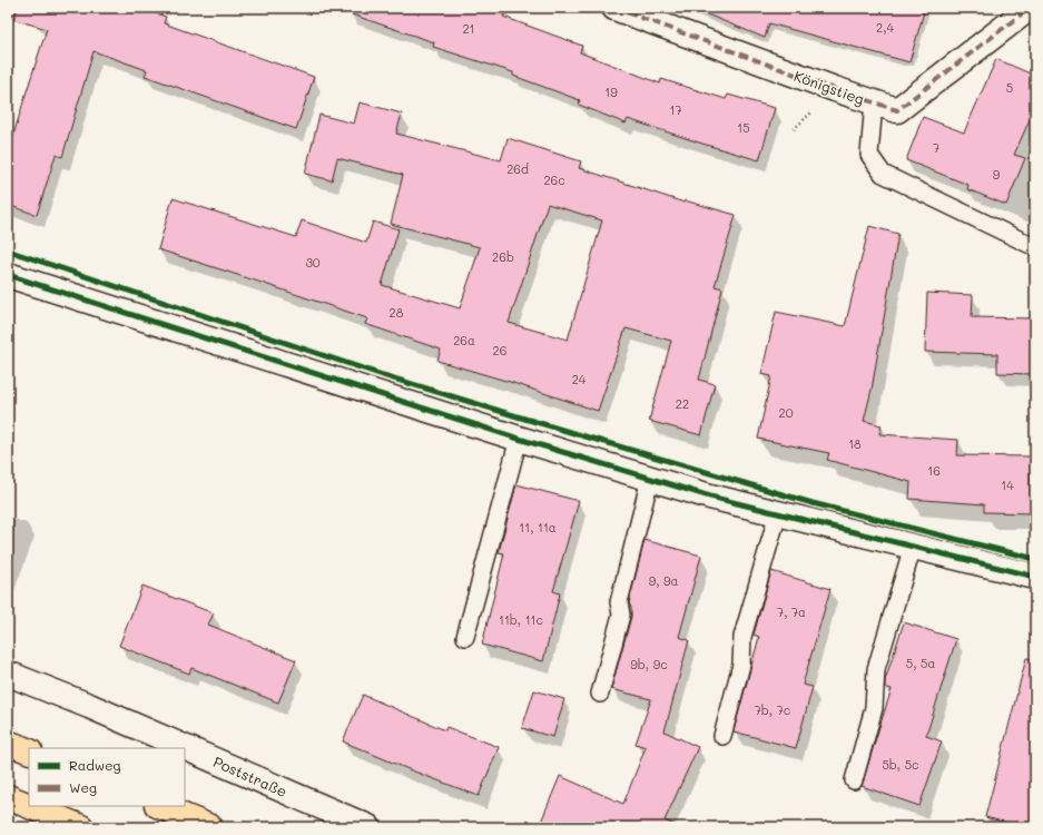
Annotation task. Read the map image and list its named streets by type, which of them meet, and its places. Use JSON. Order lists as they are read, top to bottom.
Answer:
{
  "streets": {
    "street": ["Königstieg", "Poststraße"]
  },
  "house_numbers": [
    "2,4",
    "21",
    "5",
    "19",
    "17",
    "15",
    "7",
    "26d",
    "9",
    "26c",
    "26b",
    "30",
    "28",
    "26a",
    "26",
    "24",
    "22",
    "20",
    "18",
    "16",
    "14",
    "11, 11a",
    "9, 9a",
    "7, 7a",
    "11b, 11c",
    "5, 5a",
    "9b, 9c",
    "7b, 7c",
    "5b, 5c"
  ],
  "legend": ["Radweg", "Weg"]
}
